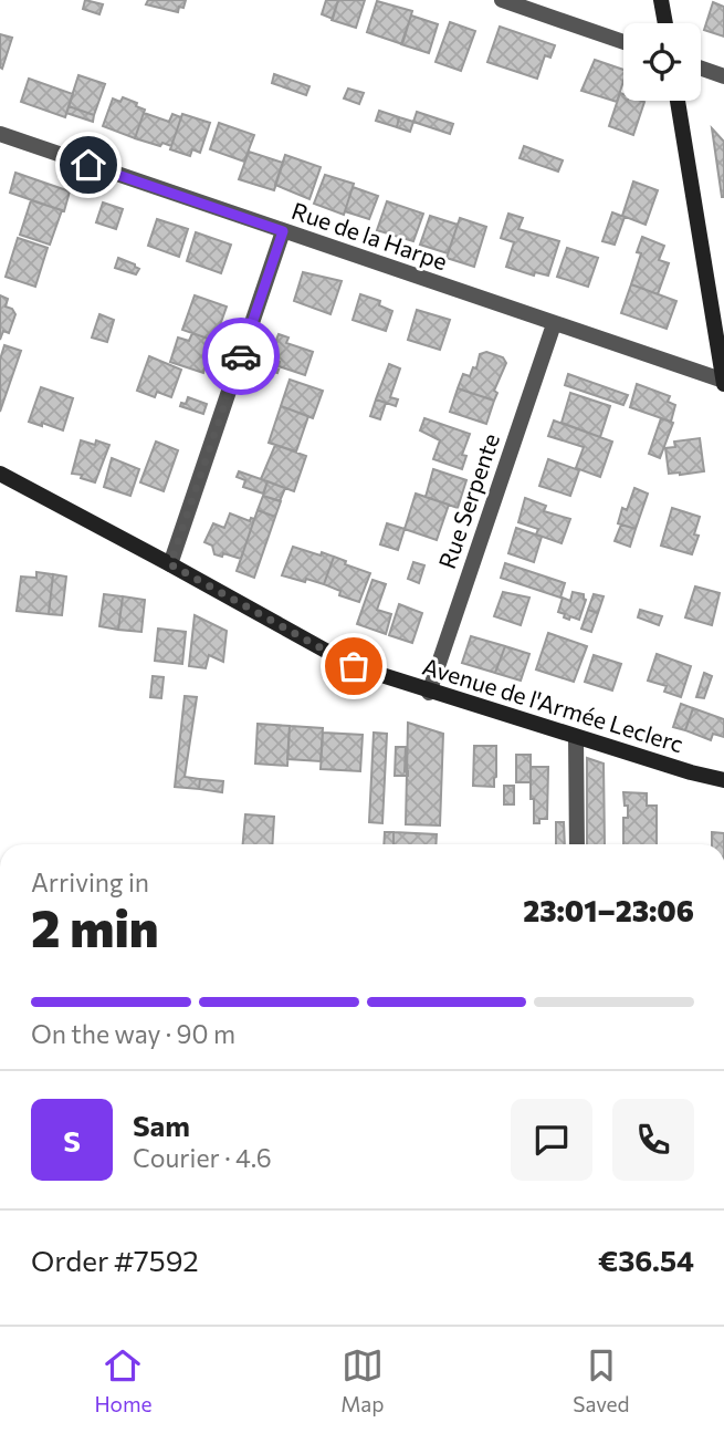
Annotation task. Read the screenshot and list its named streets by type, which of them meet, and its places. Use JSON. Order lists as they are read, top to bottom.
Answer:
{
  "streets": {
    "street": ["Rue de la Harpe", "Rue Serpente", "Avenue de l'Armée Leclerc"]
  },
  "crossings": [
    ["Rue de la Harpe", "Rue Serpente"],
    ["Rue Serpente", "Avenue de l'Armée Leclerc"]
  ],
  "page": {
    "heading": ["2 min", "Arriving in", "23:01–23:06"],
    "panel": [
      "Sam",
      "Courier · 4.6",
      "Order #7592",
      "€36.54"
    ],
    "bar": "On the way · 90 m",
    "round": "S",
    "tabs": ["Home", "Map", "Saved"]
  }
}
